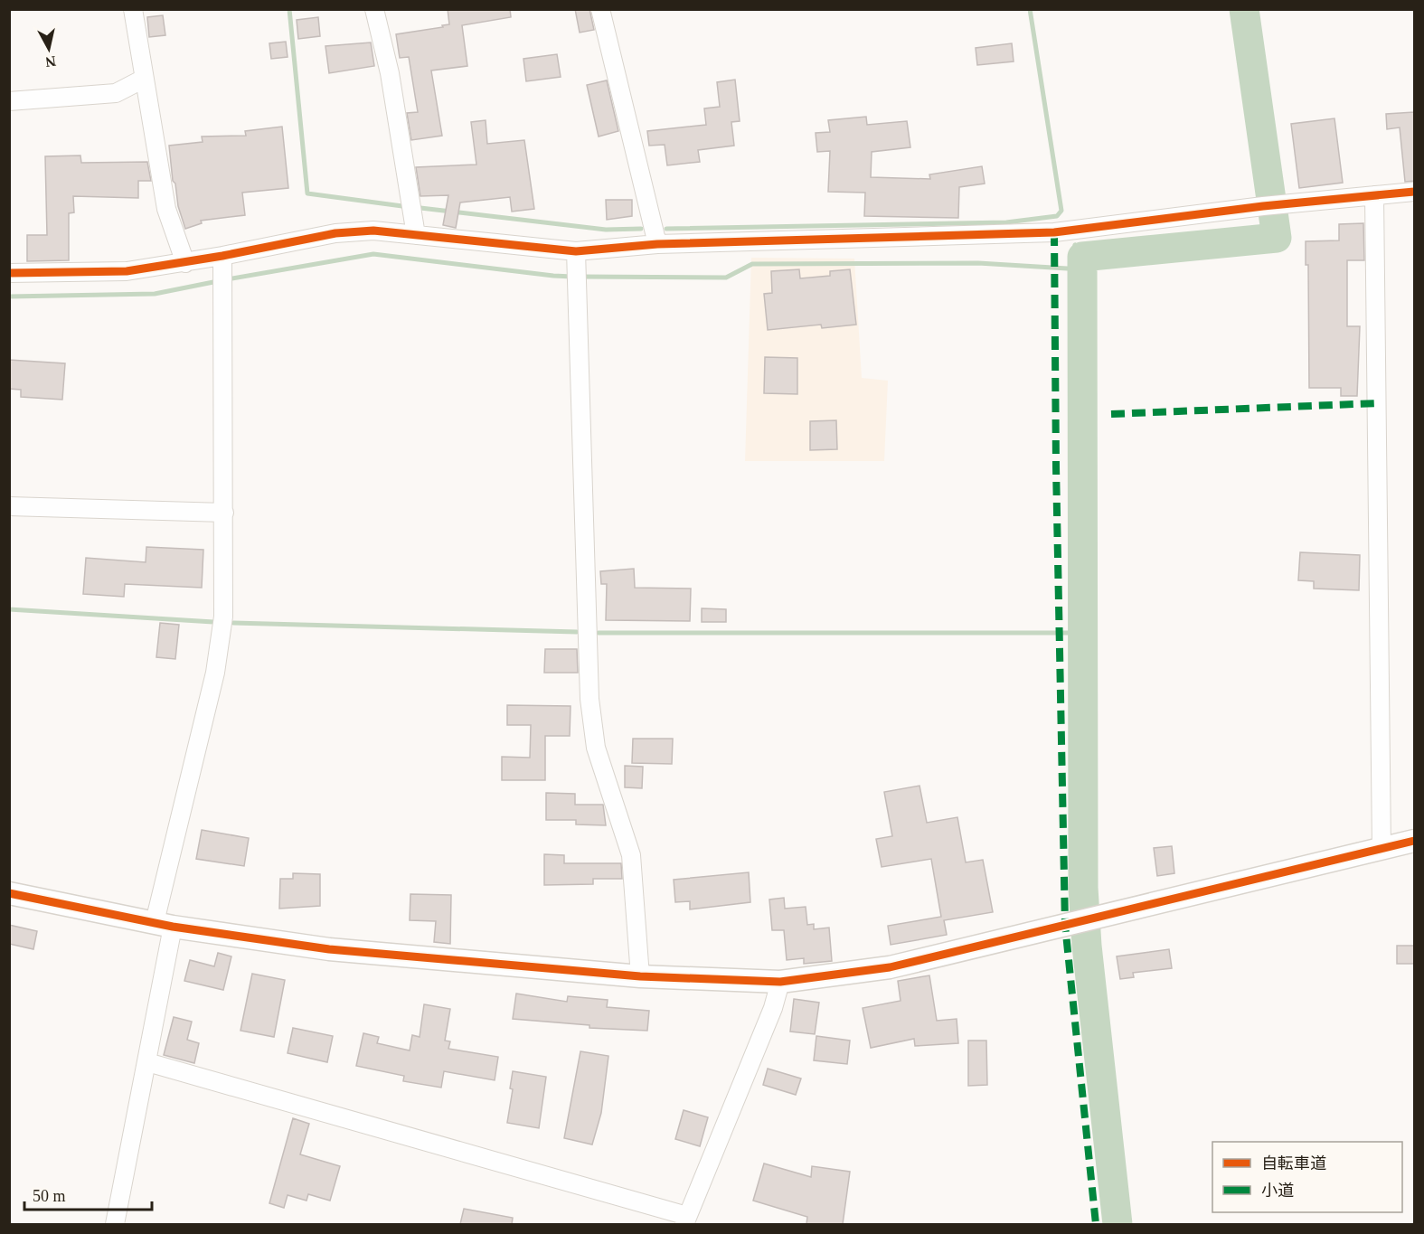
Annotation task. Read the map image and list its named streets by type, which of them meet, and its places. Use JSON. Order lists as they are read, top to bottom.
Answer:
{
  "legend": ["自転車道", "小道"],
  "scale_bar": "50 m",
  "north": "bottom"
}
